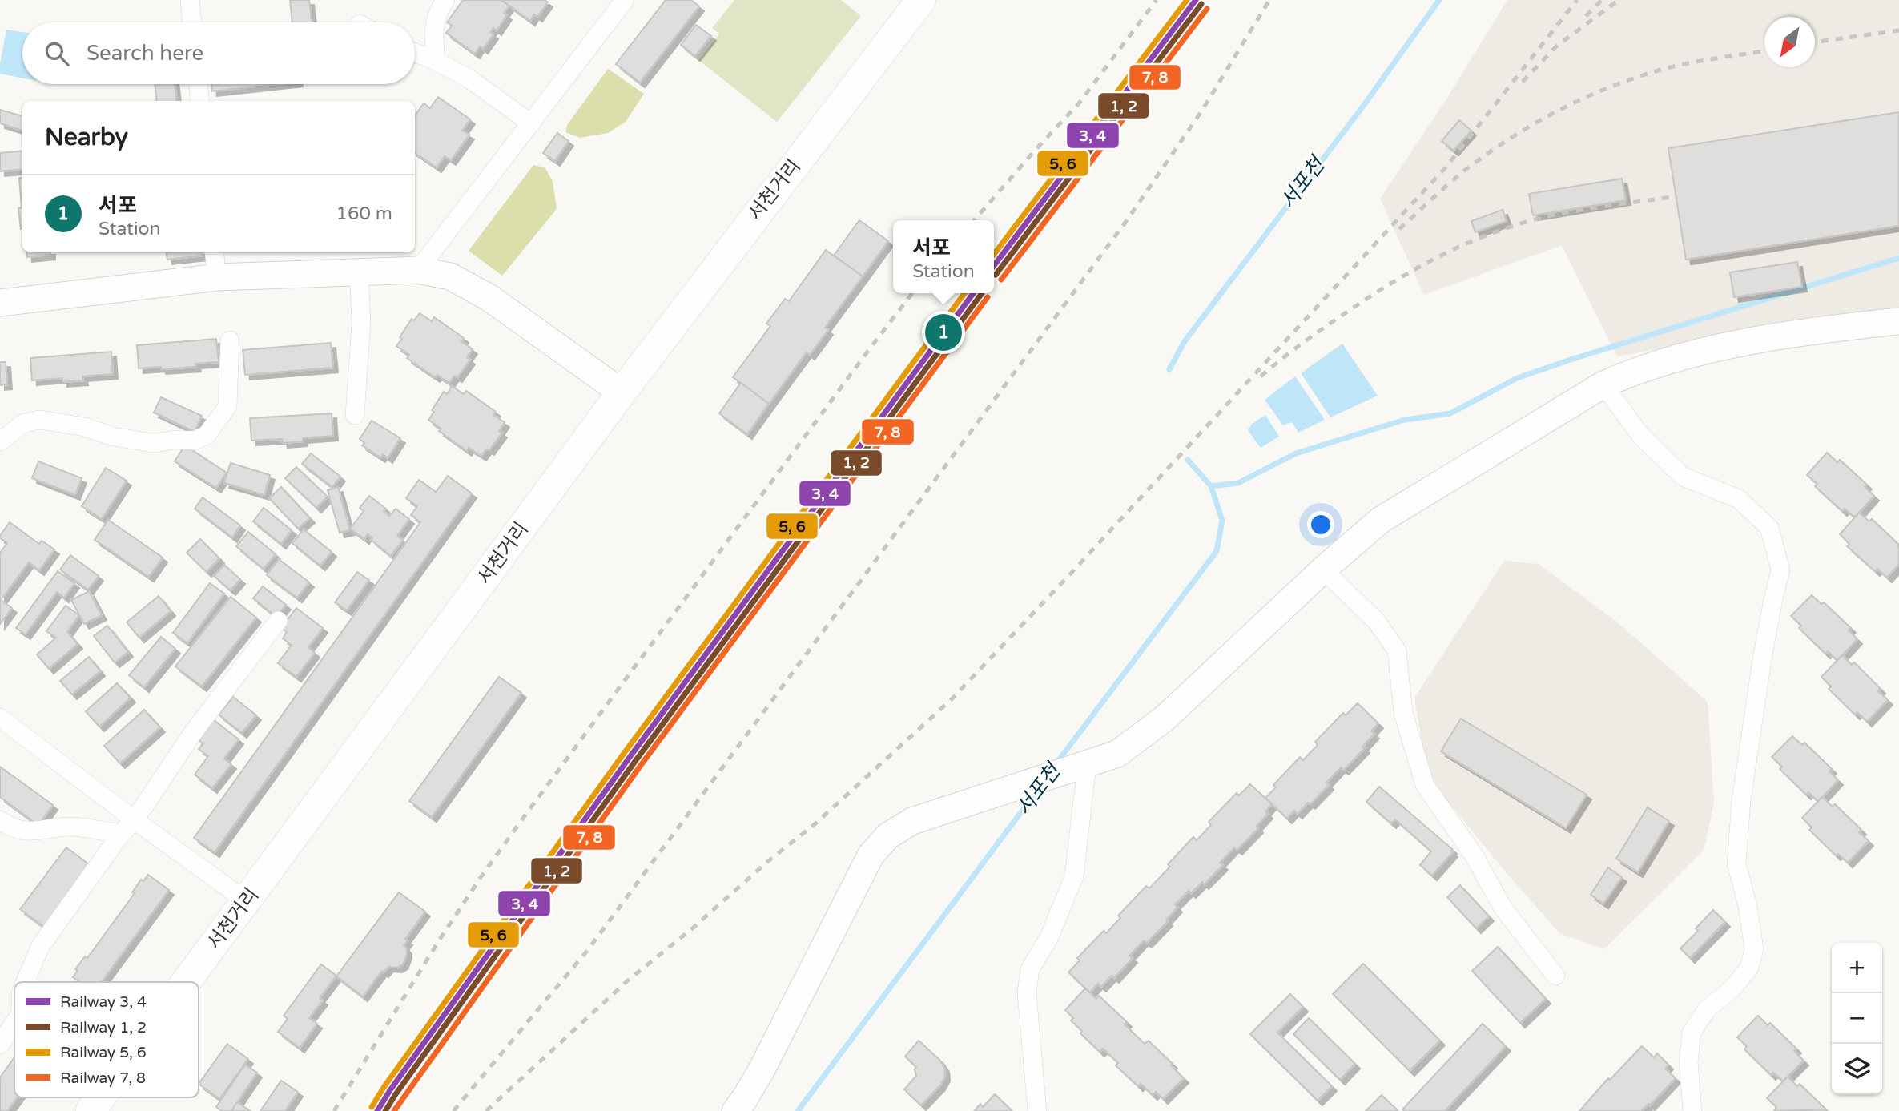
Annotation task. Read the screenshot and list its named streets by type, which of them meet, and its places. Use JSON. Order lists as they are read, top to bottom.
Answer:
{
  "streets": {
    "main road": ["서천거리"]
  },
  "water": ["서포천"],
  "legend": [
    "Railway 3, 4",
    "Railway 1, 2",
    "Railway 5, 6",
    "Railway 7, 8"
  ],
  "north": "bottom left",
  "page": {
    "search": "Search here",
    "heading": "Nearby",
    "list": [
      {
        "mark": "1",
        "name": "서포",
        "note": "Station",
        "value": "160 m"
      }
    ],
    "popup": ["서포", "Station"],
    "pins": "1",
    "map_buttons": ["+", "−"]
  }
}
